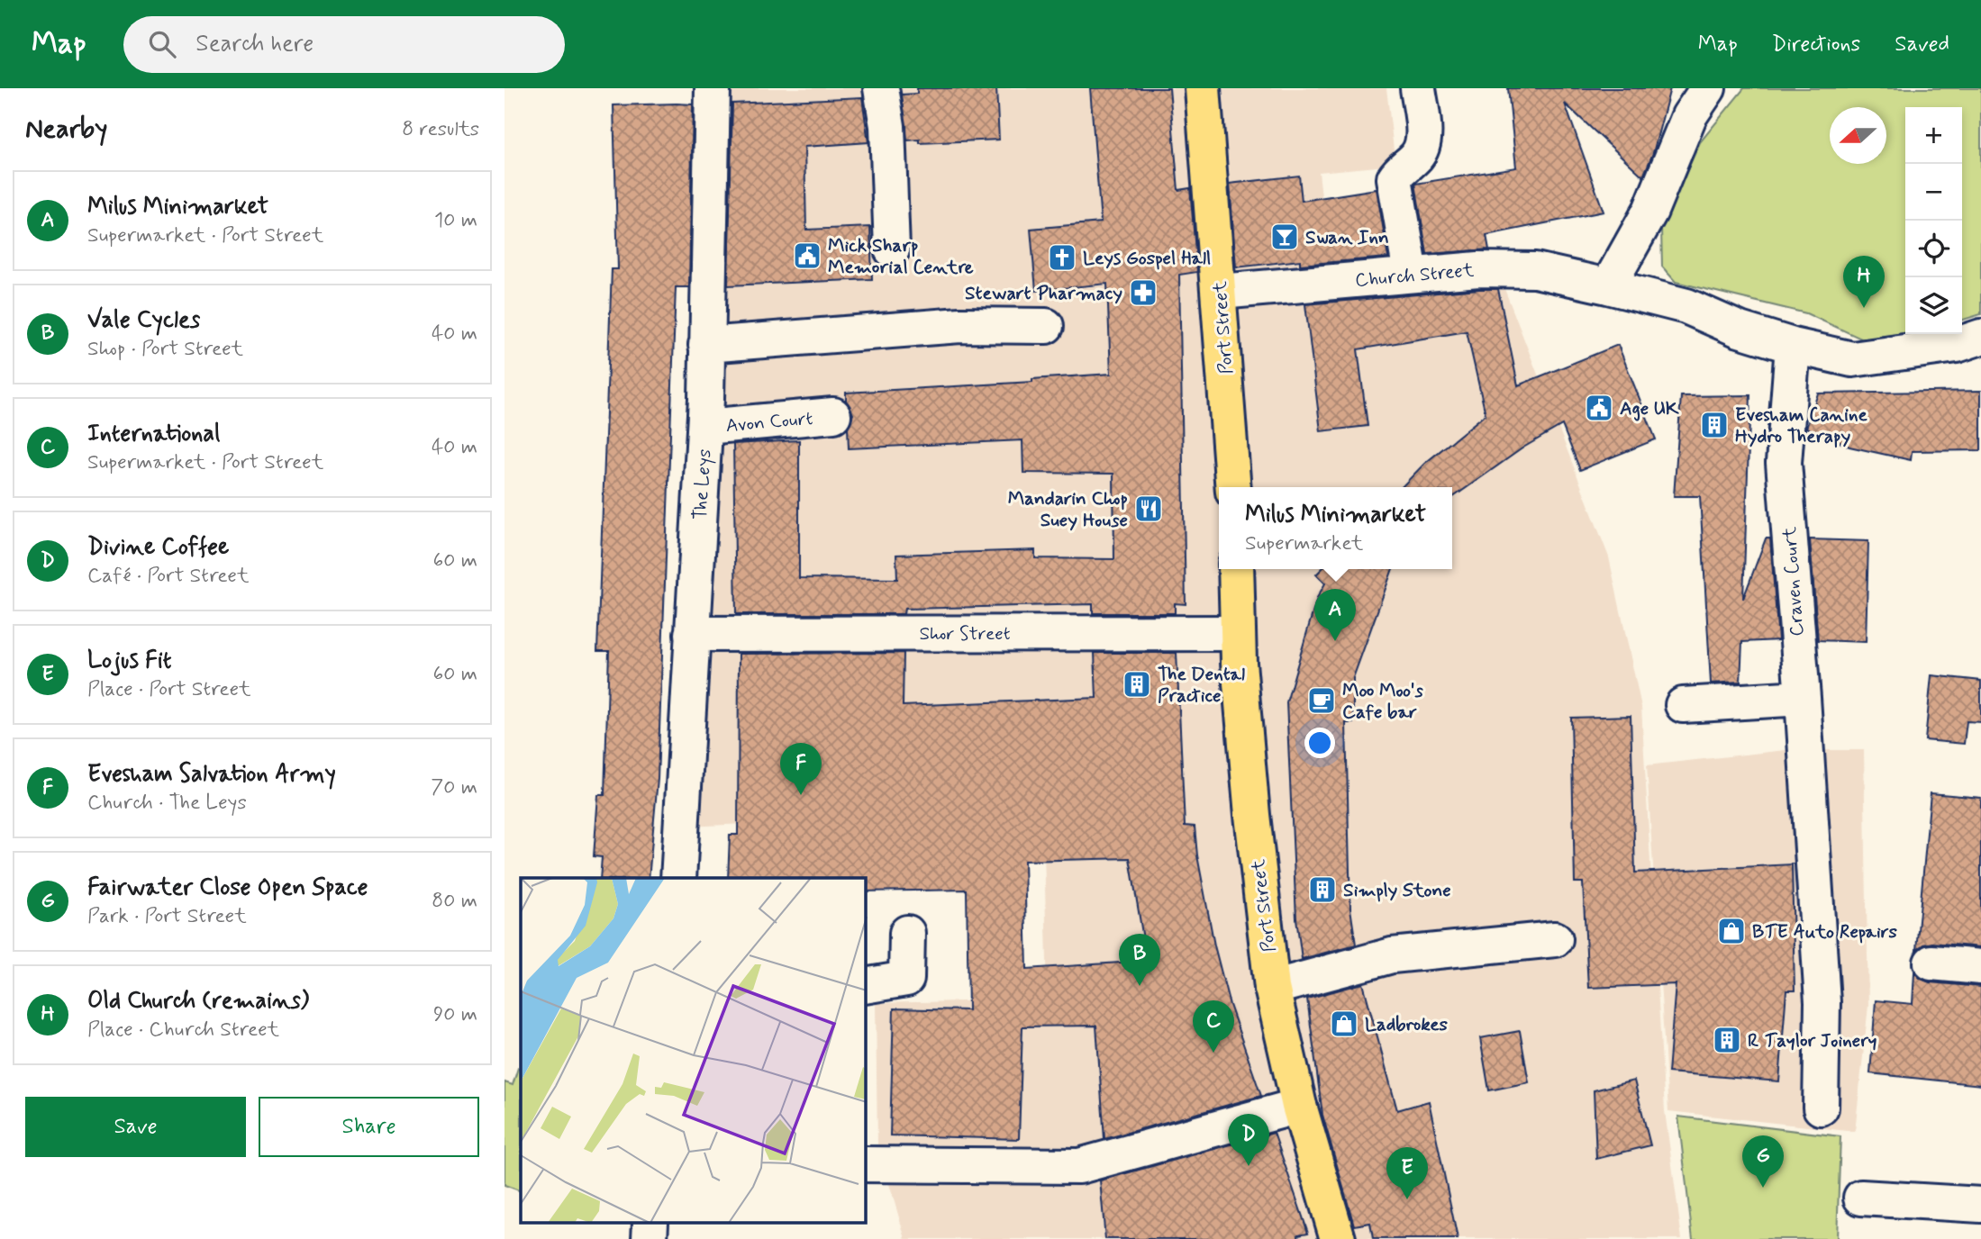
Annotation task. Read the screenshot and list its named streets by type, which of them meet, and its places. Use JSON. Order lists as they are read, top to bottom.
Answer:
{
  "streets": {
    "main road": ["Port Street"],
    "street": [
      "Church Street",
      "Avon Court",
      "The Leys",
      "Craven Court",
      "Shor Street"
    ]
  },
  "crossings": [
    ["Church Street", "Port Street"],
    ["Church Street", "Craven Court"],
    ["Port Street", "Shor Street"],
    ["Avon Court", "The Leys"],
    ["The Leys", "Shor Street"]
  ],
  "places": {
    "bar": ["Swan Inn"],
    "public building": ["Mick Sharp Memorial Centre", "Age UK"],
    "church": ["Leys Gospel Hall"],
    "pharmacy": ["Stewart Pharmacy"],
    "building": [
      "Evesham Canine Hydro Therapy",
      "The Dental Practice",
      "Simply Stone",
      "R Taylor Joinery"
    ],
    "restaurant": ["Mandarin Chop Suey House"],
    "cafe": ["Moo Moo's Cafe bar"],
    "shop": ["BTE Auto Repairs", "Ladbrokes"]
  },
  "north": "left",
  "page": {
    "header": "Map",
    "search": "Search here",
    "nav": ["Map", "Directions", "Saved"],
    "heading": ["Nearby", "8 results"],
    "map_buttons": ["+", "−"],
    "list": [
      {
        "mark": "A",
        "name": "Milus Minimarket",
        "note": "Supermarket · Port Street",
        "value": "10 m"
      },
      {
        "mark": "B",
        "name": "Vale Cycles",
        "note": "Shop · Port Street",
        "value": "40 m"
      },
      {
        "mark": "C",
        "name": "International",
        "note": "Supermarket · Port Street",
        "value": "40 m"
      },
      {
        "mark": "D",
        "name": "Divine Coffee",
        "note": "Café · Port Street",
        "value": "60 m"
      },
      {
        "mark": "E",
        "name": "Lojus Fit",
        "note": "Place · Port Street",
        "value": "60 m"
      },
      {
        "mark": "F",
        "name": "Evesham Salvation Army",
        "note": "Church · The Leys",
        "value": "70 m"
      },
      {
        "mark": "G",
        "name": "Fairwater Close Open Space",
        "note": "Park · Port Street",
        "value": "80 m"
      },
      {
        "mark": "H",
        "name": "Old Church (remains)",
        "note": "Place · Church Street",
        "value": "90 m"
      }
    ],
    "pins": [
      "H",
      "A",
      "F",
      "B",
      "C",
      "D",
      "G",
      "E"
    ],
    "popup": ["Milus Minimarket", "Supermarket"],
    "buttons": ["Save", "Share"]
  }
}
